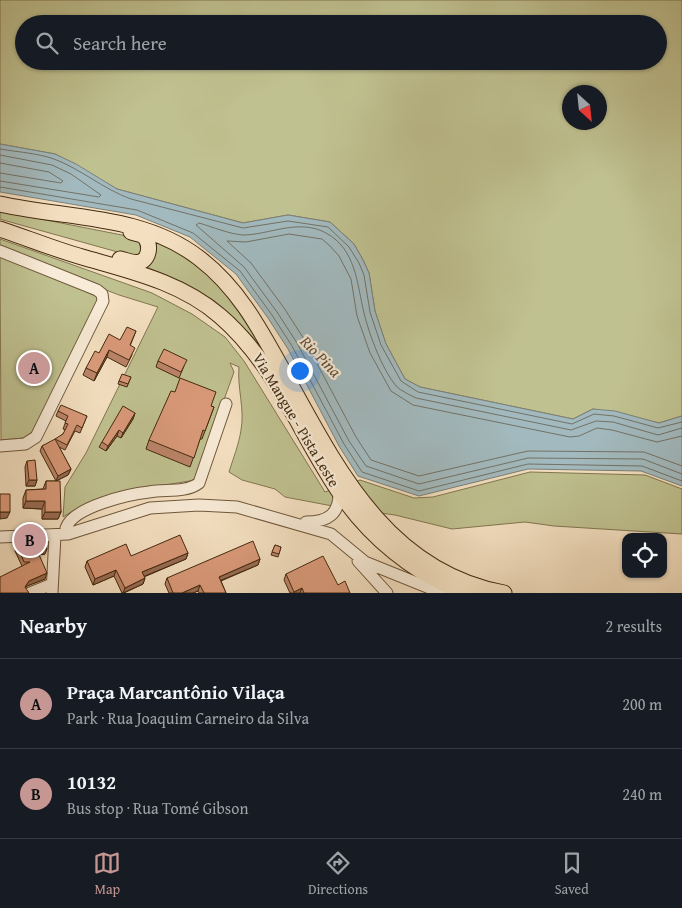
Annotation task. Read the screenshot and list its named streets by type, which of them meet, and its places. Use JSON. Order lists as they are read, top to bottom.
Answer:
{
  "streets": {
    "main road": ["Via Mangue - Pista Leste"]
  },
  "water": ["Rio Pina"],
  "north": "bottom right",
  "page": {
    "search": "Search here",
    "pins": ["A", "B"],
    "heading": ["Nearby", "2 results"],
    "list": [
      {
        "mark": "A",
        "name": "Praça Marcantônio Vilaça",
        "note": "Park · Rua Joaquim Carneiro da Silva",
        "value": "200 m"
      },
      {
        "mark": "B",
        "name": "10132",
        "note": "Bus stop · Rua Tomé Gibson",
        "value": "240 m"
      }
    ],
    "nav": ["Map", "Directions", "Saved"]
  }
}
